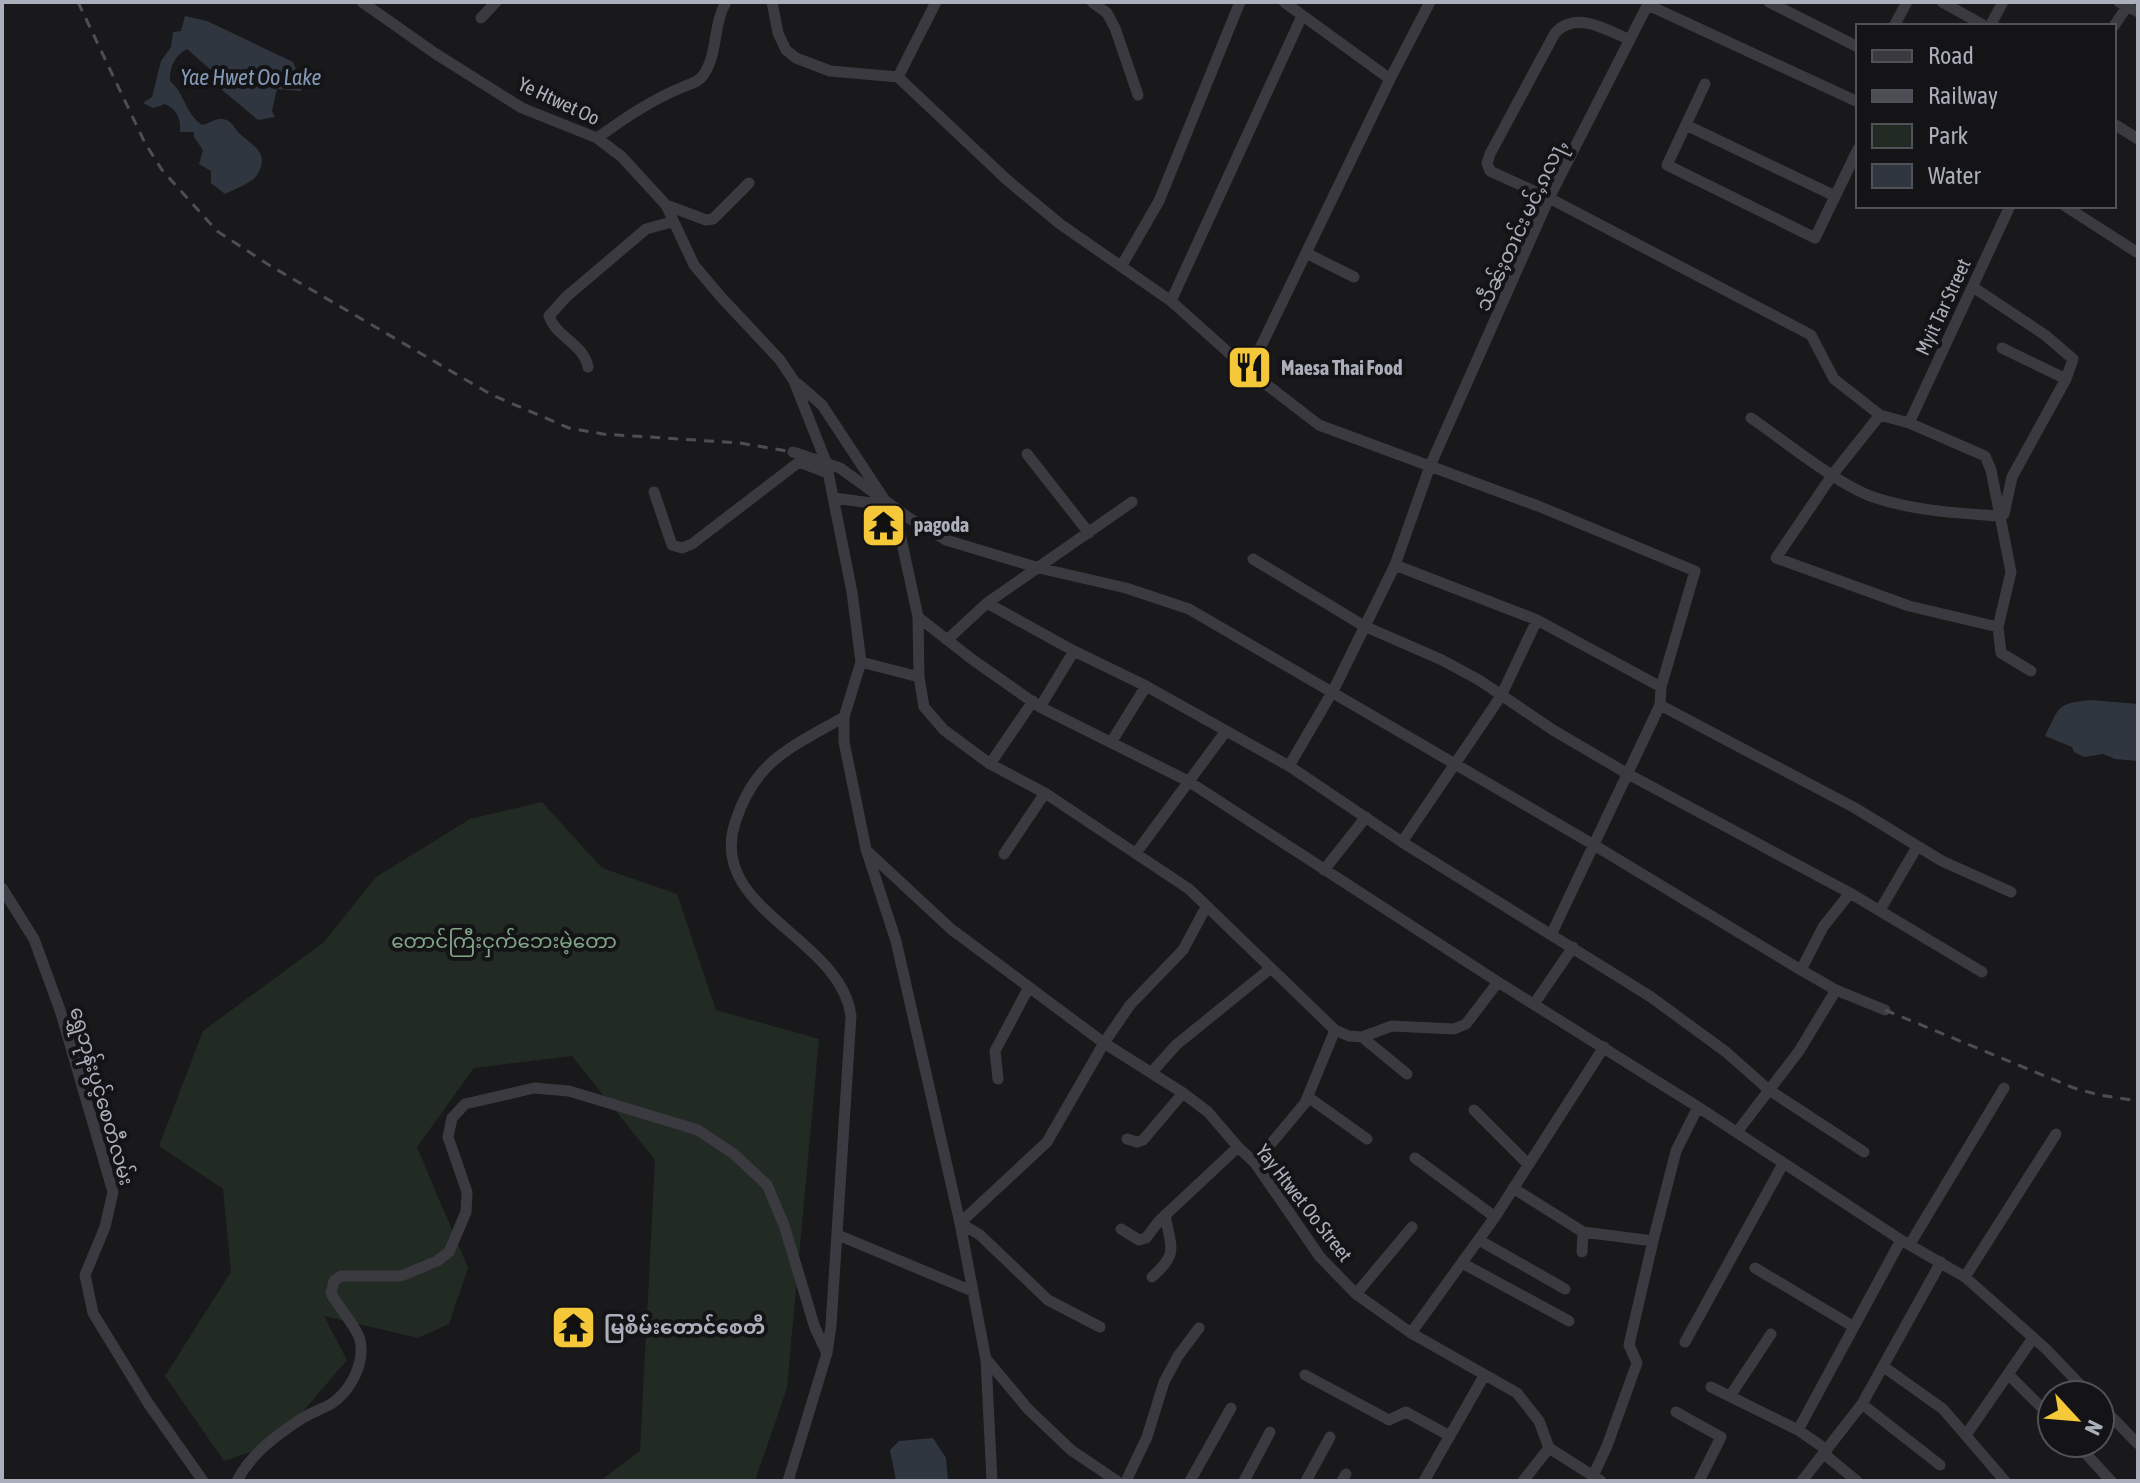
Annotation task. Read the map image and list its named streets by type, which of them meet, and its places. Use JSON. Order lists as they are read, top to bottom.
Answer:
{
  "streets": {
    "street": [
      "Ye Htwet Oo",
      "သဵၼ်ႈတၢင်း မင်ႇၵလႃႇ",
      "Myit Tar Street",
      "ရွှေဘုန်းပွင့်စေတီလမ်း",
      "Yay Htwet Oo Street"
    ]
  },
  "water": ["Yae Hwet Oo Lake"],
  "parks": ["တောင်ကြီးငှက်ဘေးမဲ့တော"],
  "places": {
    "restaurant": ["Maesa Thai Food"],
    "temple": ["pagoda", "မြစိမ်းတောင်စေတီ"]
  },
  "legend": [
    "Road",
    "Railway",
    "Park",
    "Water"
  ],
  "north": "bottom right"
}
